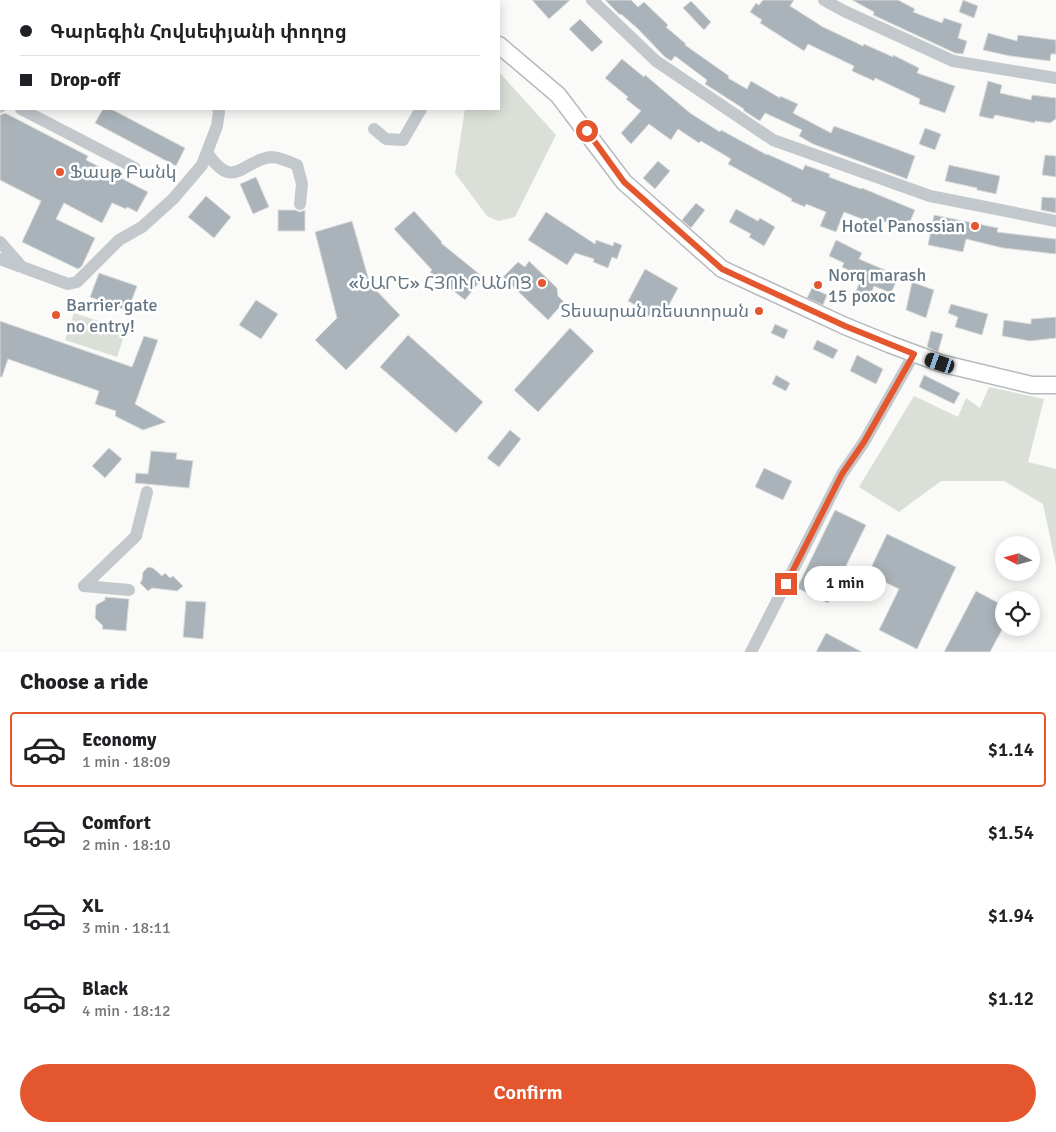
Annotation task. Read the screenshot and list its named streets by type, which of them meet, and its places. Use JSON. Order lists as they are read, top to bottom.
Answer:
{
  "places": [
    "Ֆասթ Բանկ",
    "Hotel Panossian",
    "«ՆԱՐԵ» ՀՅՈՒՐԱՆՈՑ",
    "Norq marash 15 poxoc",
    "Տեսարան ռեստորան",
    "Barrier gate no entry!"
  ],
  "north": "left",
  "page": {
    "banner": ["Գարեգին Հովսեփյանի փողոց", "Drop-off"],
    "bubble": "1 min",
    "heading": "Choose a ride",
    "list": [
      {
        "name": "Economy",
        "note": "1 min · 18:09",
        "value": "$1.14"
      },
      {
        "name": "Comfort",
        "note": "2 min · 18:10",
        "value": "$1.54"
      },
      {
        "name": "XL",
        "note": "3 min · 18:11",
        "value": "$1.94"
      },
      {
        "name": "Black",
        "note": "4 min · 18:12",
        "value": "$1.12"
      }
    ],
    "buttons": "Confirm"
  }
}
